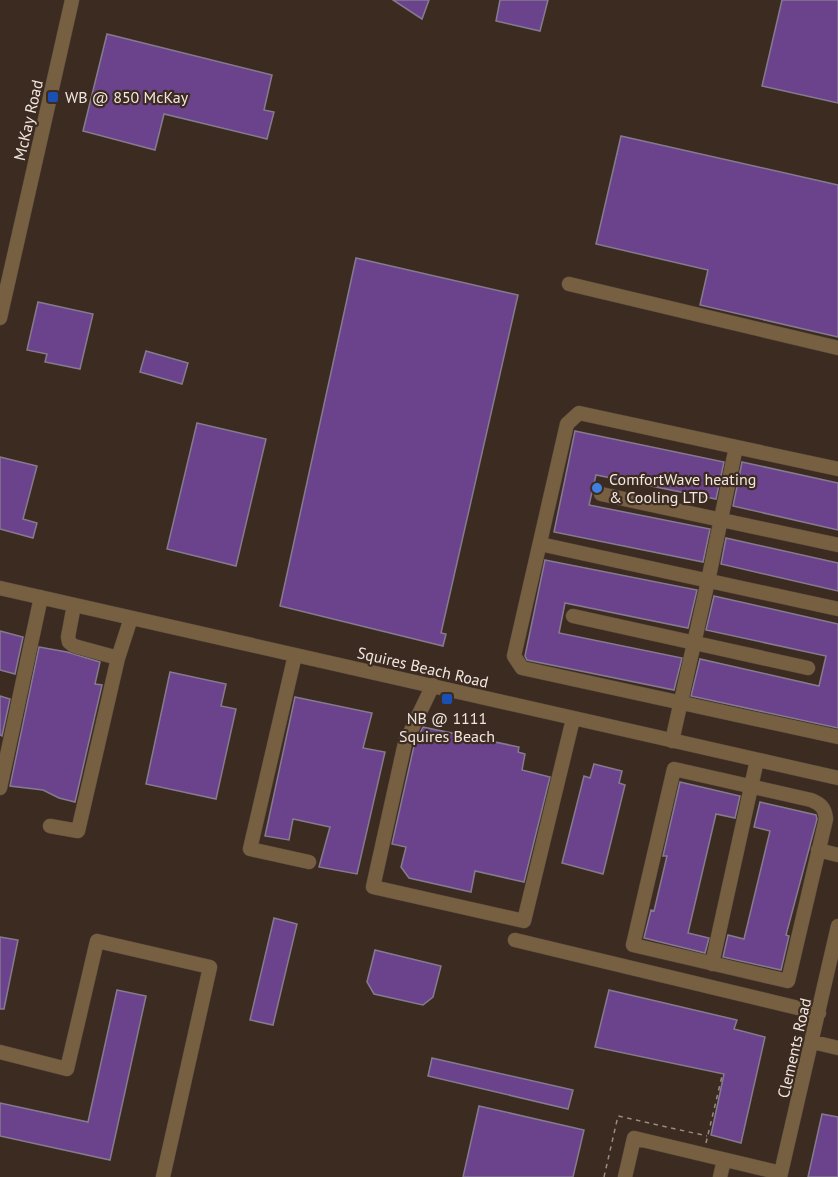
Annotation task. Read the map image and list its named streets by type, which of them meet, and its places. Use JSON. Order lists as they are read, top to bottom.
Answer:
{
  "streets": {
    "street": ["McKay Road", "Squires Beach Road", "Clements Road"]
  },
  "places": {
    "transit": ["WB @ 850 McKay", "NB @ 1111 Squires Beach"],
    "other": ["ComfortWave heating & Cooling LTD"]
  }
}
